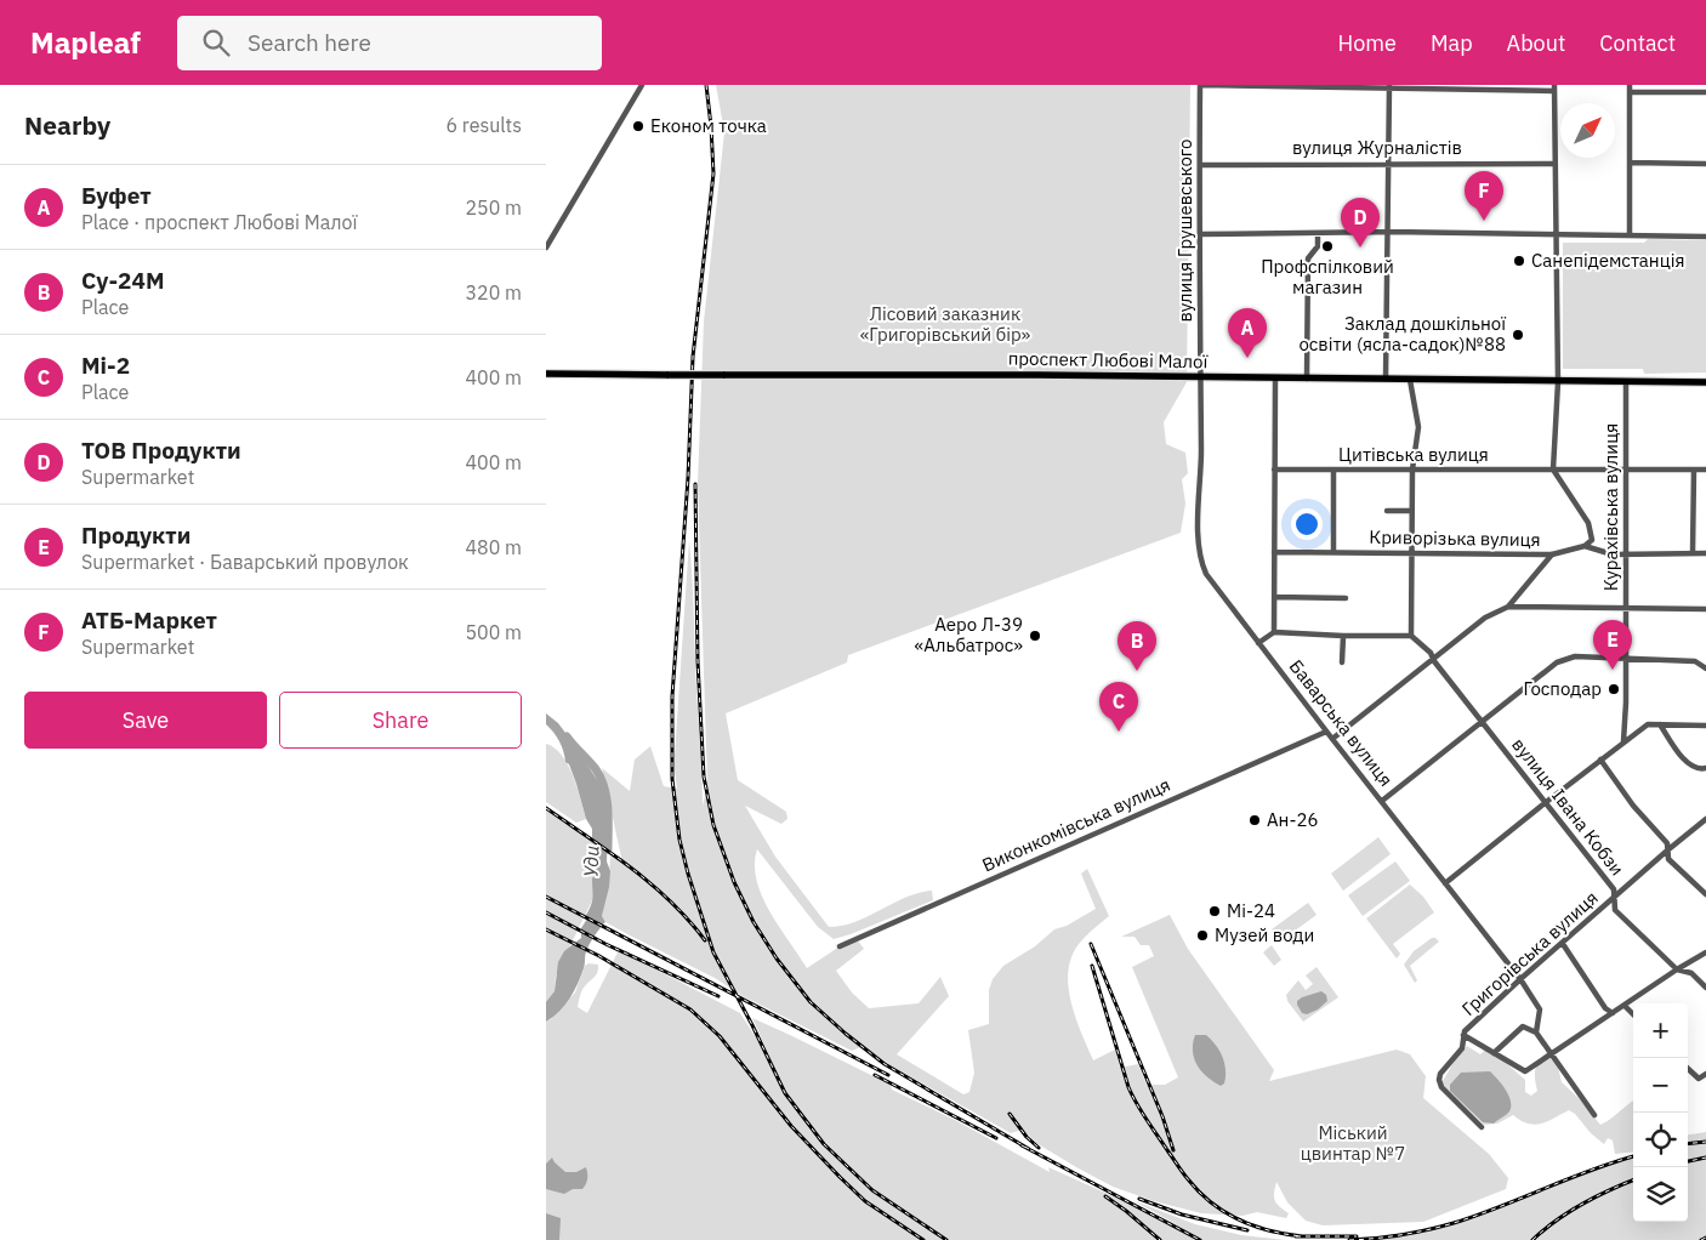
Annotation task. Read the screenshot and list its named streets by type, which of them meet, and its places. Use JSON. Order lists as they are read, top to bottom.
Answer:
{
  "streets": {
    "main road": ["проспект Любові Малої"],
    "street": [
      "вулиця Журналістів",
      "вулиця Грушевського",
      "Цитівська вулиця",
      "Курахівська вулиця",
      "Криворізька вулиця",
      "Баварська вулиця",
      "вулиця Івана Кобзи",
      "Виконкомівська вулиця",
      "Григорівська вулиця"
    ]
  },
  "crossings": [
    ["вулиця Журналістів", "вулиця Грушевського"],
    ["вулиця Грушевського", "проспект Любові Малої"],
    ["вулиця Грушевського", "Баварська вулиця"],
    ["проспект Любові Малої", "Курахівська вулиця"],
    ["проспект Любові Малої", "Баварська вулиця"],
    ["Цитівська вулиця", "Курахівська вулиця"],
    ["Баварська вулиця", "Виконкомівська вулиця"],
    ["Баварська вулиця", "Григорівська вулиця"],
    ["вулиця Івана Кобзи", "Григорівська вулиця"]
  ],
  "water": ["Уди"],
  "parks": ["Лісовий заказник «Григорівський бір»", "Міський цвинтар №7"],
  "places": [
    "Економ точка",
    "Профспілковий магазин",
    "Санепідемстанція",
    "Заклад дошкільної освіти (ясла-садок)№88",
    "Аеро Л-39 «Альбатрос»",
    "Господар",
    "Ан-26",
    "Мі-24",
    "Музей води"
  ],
  "north": "top right",
  "page": {
    "header": "Mapleaf",
    "search": "Search here",
    "nav": [
      "Home",
      "Map",
      "About",
      "Contact"
    ],
    "heading": ["Nearby", "6 results"],
    "list": [
      {
        "mark": "A",
        "name": "Буфет",
        "note": "Place · проспект Любові Малої",
        "value": "250 m"
      },
      {
        "mark": "B",
        "name": "Су-24М",
        "note": "Place",
        "value": "320 m"
      },
      {
        "mark": "C",
        "name": "Мі-2",
        "note": "Place",
        "value": "400 m"
      },
      {
        "mark": "D",
        "name": "ТОВ Продукти",
        "note": "Supermarket",
        "value": "400 m"
      },
      {
        "mark": "E",
        "name": "Продукти",
        "note": "Supermarket · Баварський провулок",
        "value": "480 m"
      },
      {
        "mark": "F",
        "name": "АТБ-Маркет",
        "note": "Supermarket",
        "value": "500 m"
      }
    ],
    "pins": [
      "F",
      "D",
      "A",
      "E",
      "B",
      "C"
    ],
    "buttons": ["Save", "Share"],
    "map_buttons": ["+", "−"]
  }
}
